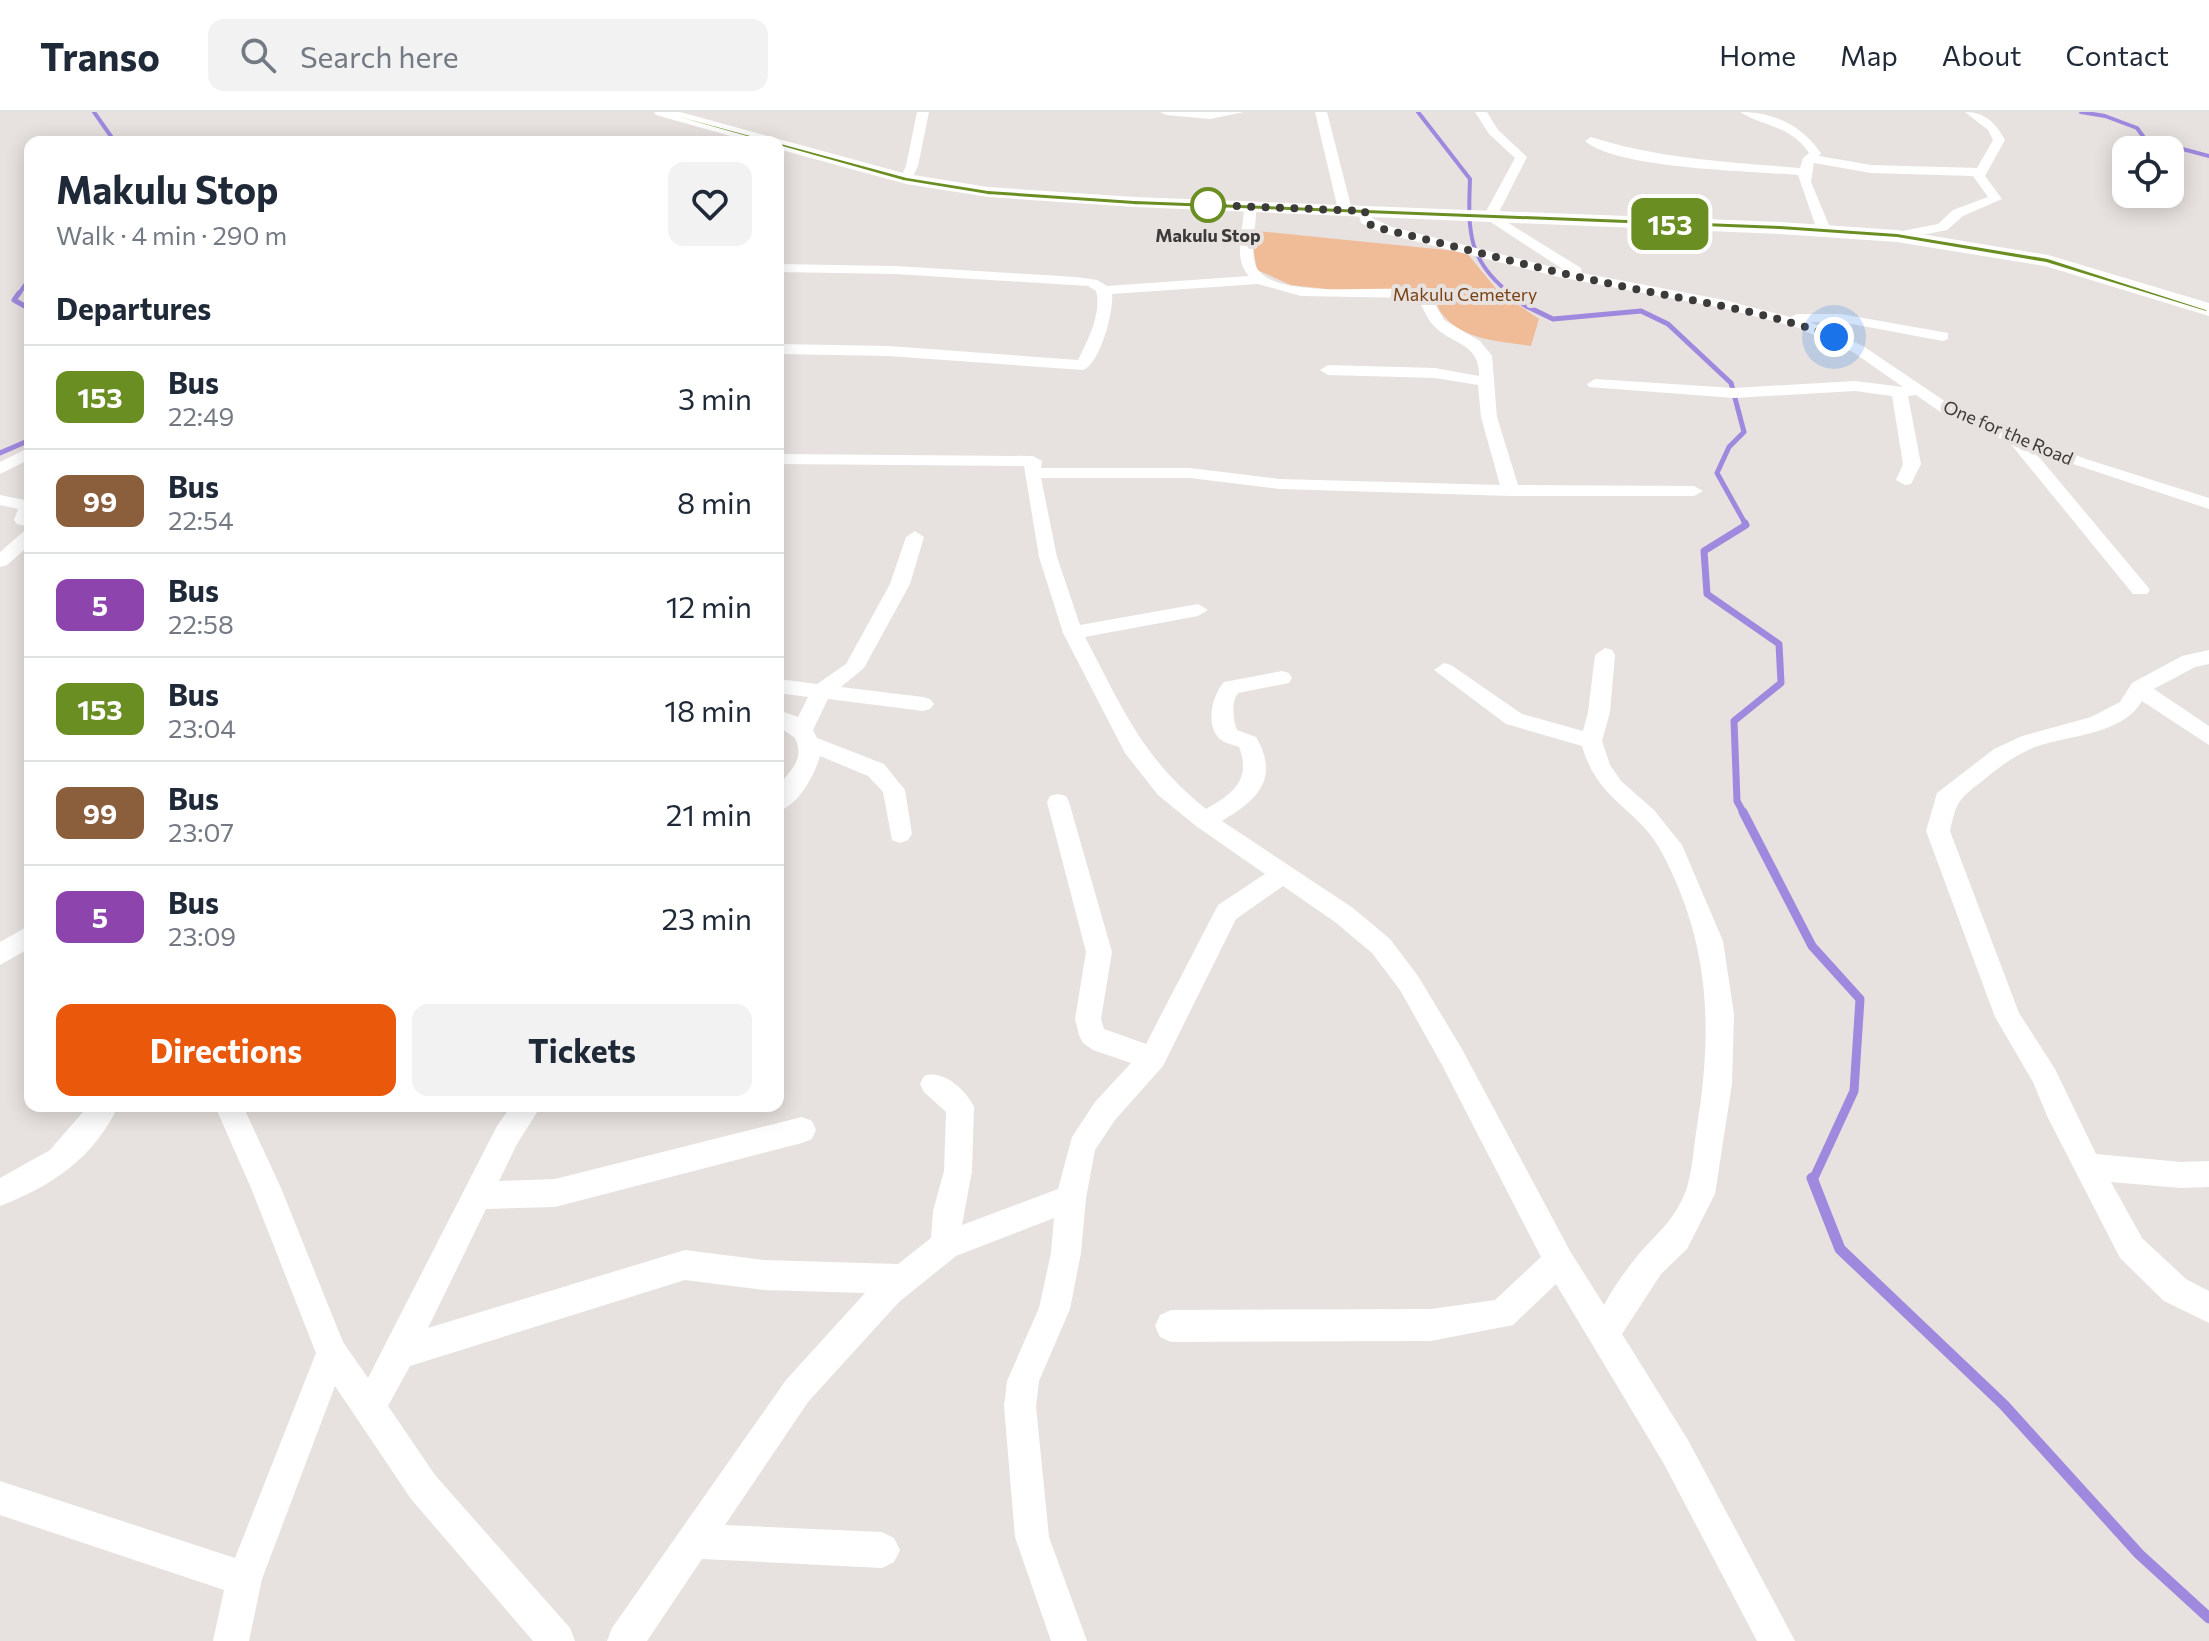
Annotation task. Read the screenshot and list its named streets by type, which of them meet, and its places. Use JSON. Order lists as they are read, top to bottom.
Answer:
{
  "streets": {
    "street": ["One for the Road"]
  },
  "parks": ["Makulu Cemetery"],
  "places": ["Makulu Stop"],
  "lines": ["bus line 153"],
  "page": {
    "header": "Transo",
    "search": "Search here",
    "nav": [
      "Home",
      "Map",
      "About",
      "Contact"
    ],
    "on_map": "153",
    "heading": [
      ["Makulu Stop", "Walk · 4 min · 290 m"],
      "Departures"
    ],
    "list": [
      {
        "mark": "153",
        "name": "Bus",
        "note": "22:49",
        "value": "3 min"
      },
      {
        "mark": "99",
        "name": "Bus",
        "note": "22:54",
        "value": "8 min"
      },
      {
        "mark": "5",
        "name": "Bus",
        "note": "22:58",
        "value": "12 min"
      },
      {
        "mark": "153",
        "name": "Bus",
        "note": "23:04",
        "value": "18 min"
      },
      {
        "mark": "99",
        "name": "Bus",
        "note": "23:07",
        "value": "21 min"
      },
      {
        "mark": "5",
        "name": "Bus",
        "note": "23:09",
        "value": "23 min"
      }
    ],
    "buttons": ["Directions", "Tickets"]
  }
}
